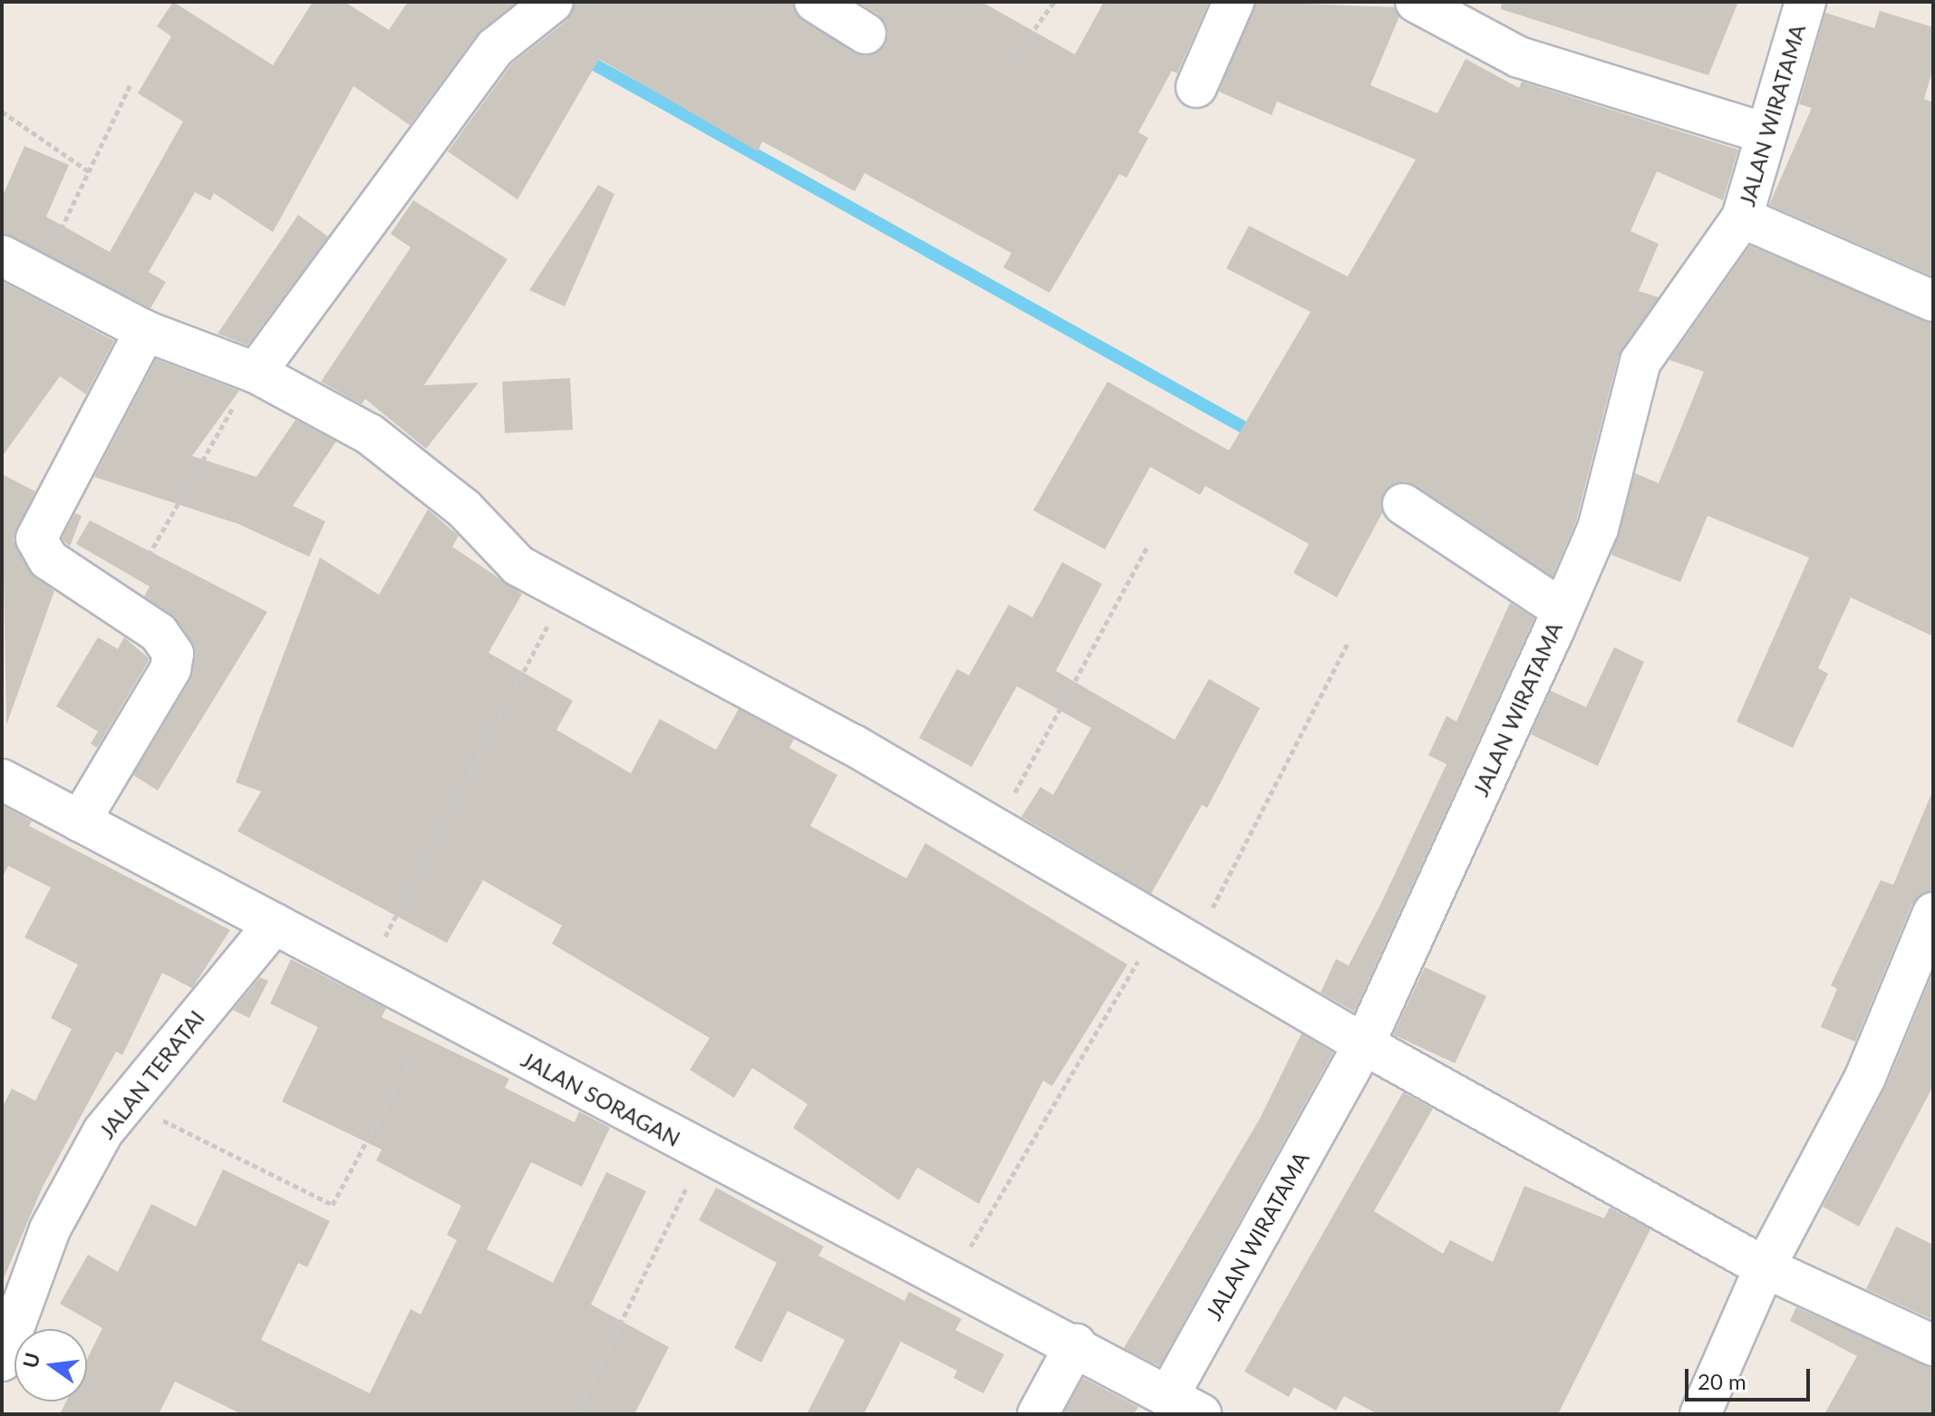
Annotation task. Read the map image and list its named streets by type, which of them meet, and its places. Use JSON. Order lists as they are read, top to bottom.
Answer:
{
  "streets": {
    "street": ["JALAN WIRATAMA", "JALAN TERATAI", "JALAN SORAGAN"]
  },
  "crossings": [
    ["JALAN WIRATAMA", "JALAN SORAGAN"],
    ["JALAN TERATAI", "JALAN SORAGAN"]
  ],
  "scale_bar": "20 m",
  "north": "left"
}
